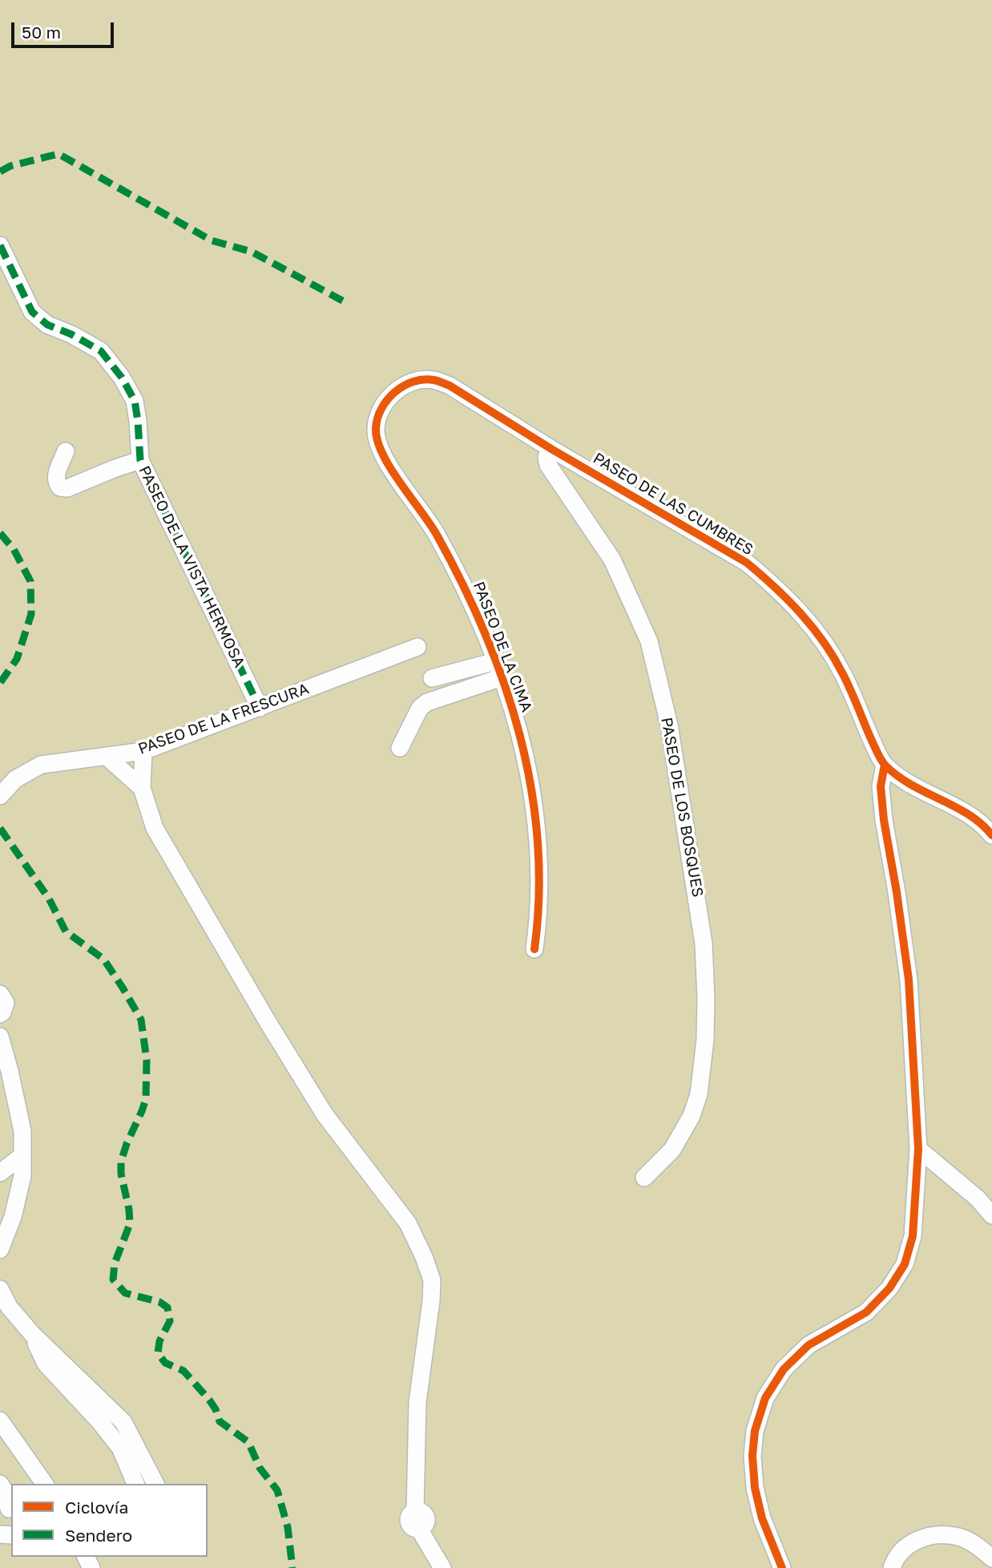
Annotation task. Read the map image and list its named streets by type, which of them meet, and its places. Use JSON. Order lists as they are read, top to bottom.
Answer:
{
  "streets": {
    "street": [
      "PASEO DE LAS CUMBRES",
      "PASEO DE LA VISTA HERMOSA",
      "PASEO DE LA CIMA",
      "PASEO DE LA FRESCURA",
      "PASEO DE LOS BOSQUES"
    ]
  },
  "crossings": [
    ["PASEO DE LAS CUMBRES", "PASEO DE LA CIMA"],
    ["PASEO DE LAS CUMBRES", "PASEO DE LOS BOSQUES"],
    ["PASEO DE LA VISTA HERMOSA", "PASEO DE LA FRESCURA"]
  ],
  "legend": ["Ciclovía", "Sendero"],
  "scale_bar": "50 m"
}
